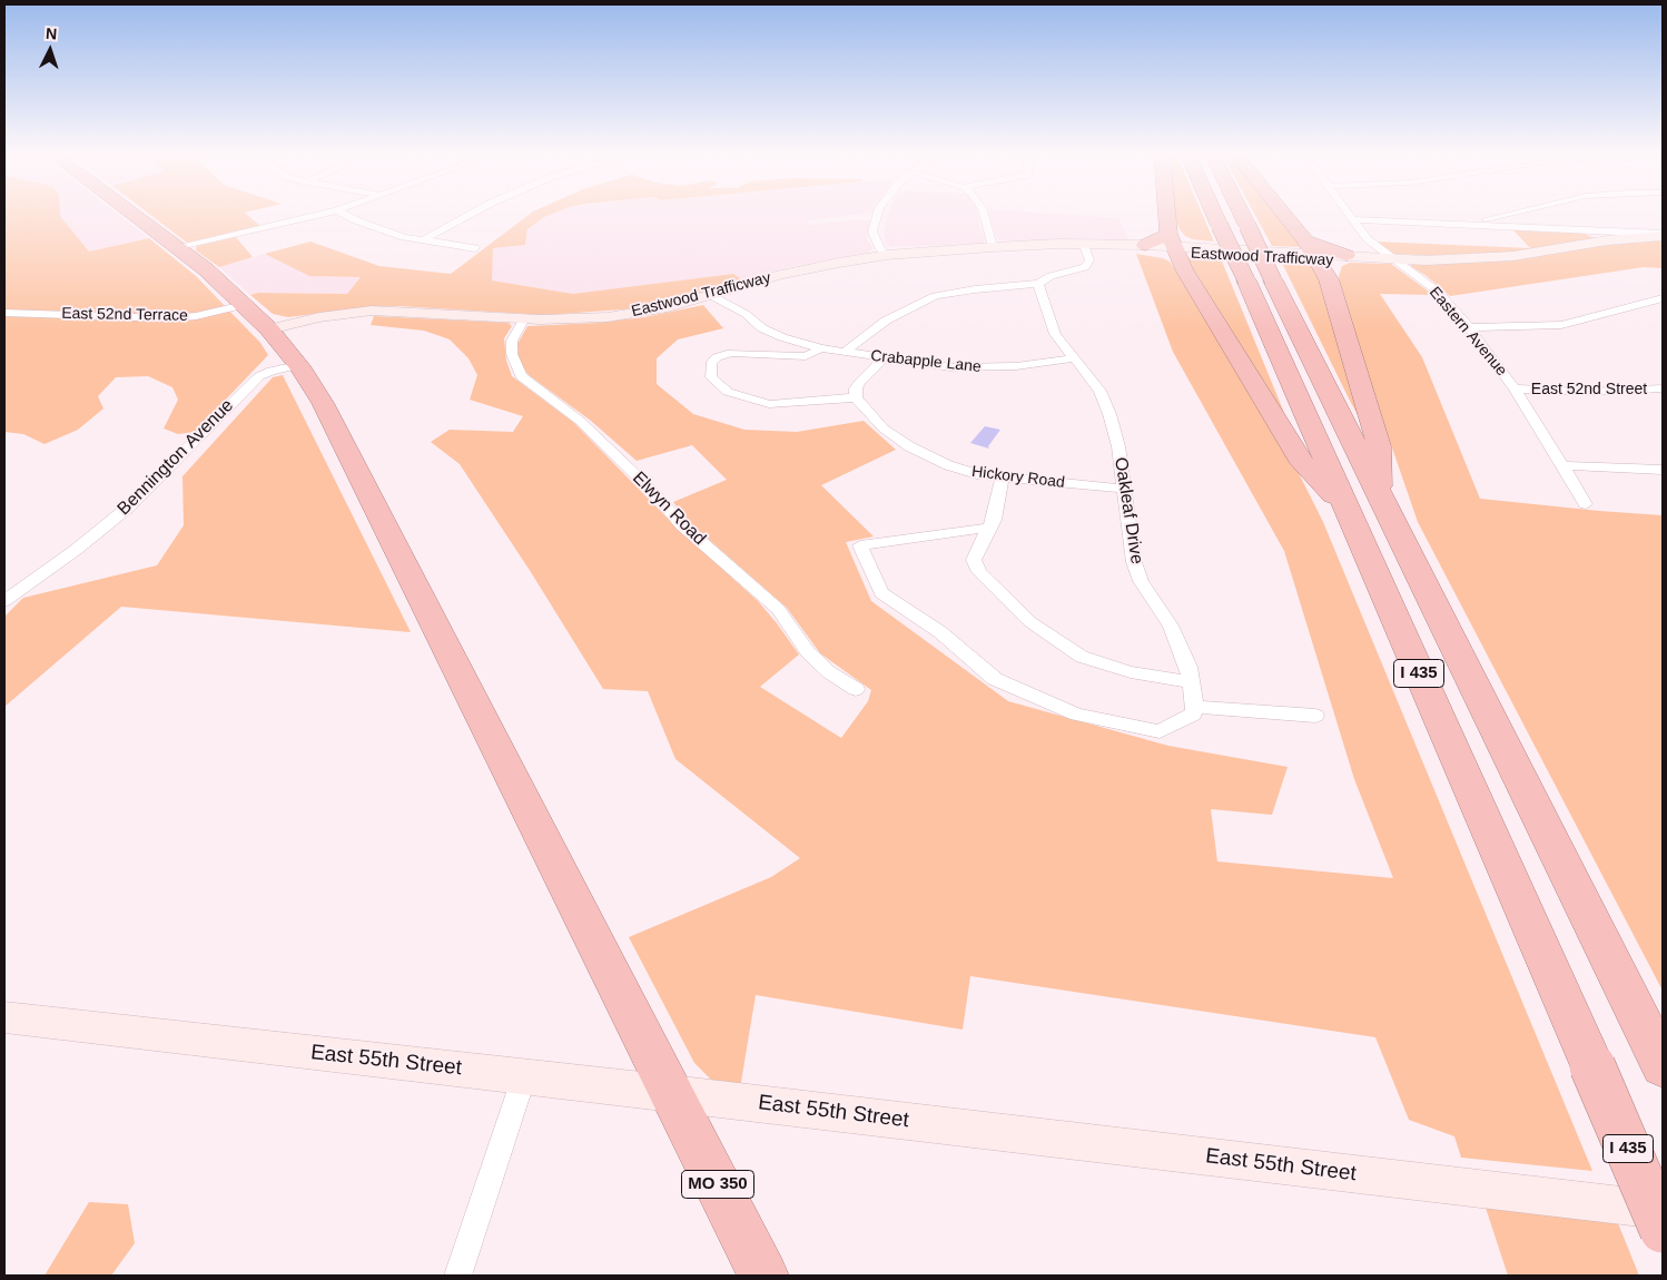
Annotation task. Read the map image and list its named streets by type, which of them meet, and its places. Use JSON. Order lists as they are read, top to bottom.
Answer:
{
  "streets": {
    "highway": ["I 435", "MO 350"],
    "main road": ["Eastwood Trafficway", "East 55th Street"],
    "street": [
      "East 52nd Terrace",
      "Eastern Avenue",
      "Crabapple Lane",
      "East 52nd Street",
      "Bennington Avenue",
      "Hickory Road",
      "Elwyn Road",
      "Oakleaf Drive"
    ]
  },
  "crossings": [
    ["Eastwood Trafficway", "Eastern Avenue"],
    ["Eastwood Trafficway", "Elwyn Road"],
    ["Eastern Avenue", "East 52nd Street"],
    ["Crabapple Lane", "Oakleaf Drive"],
    ["Hickory Road", "Oakleaf Drive"],
    ["East 55th Street", "MO 350"]
  ],
  "north": "top"
}
